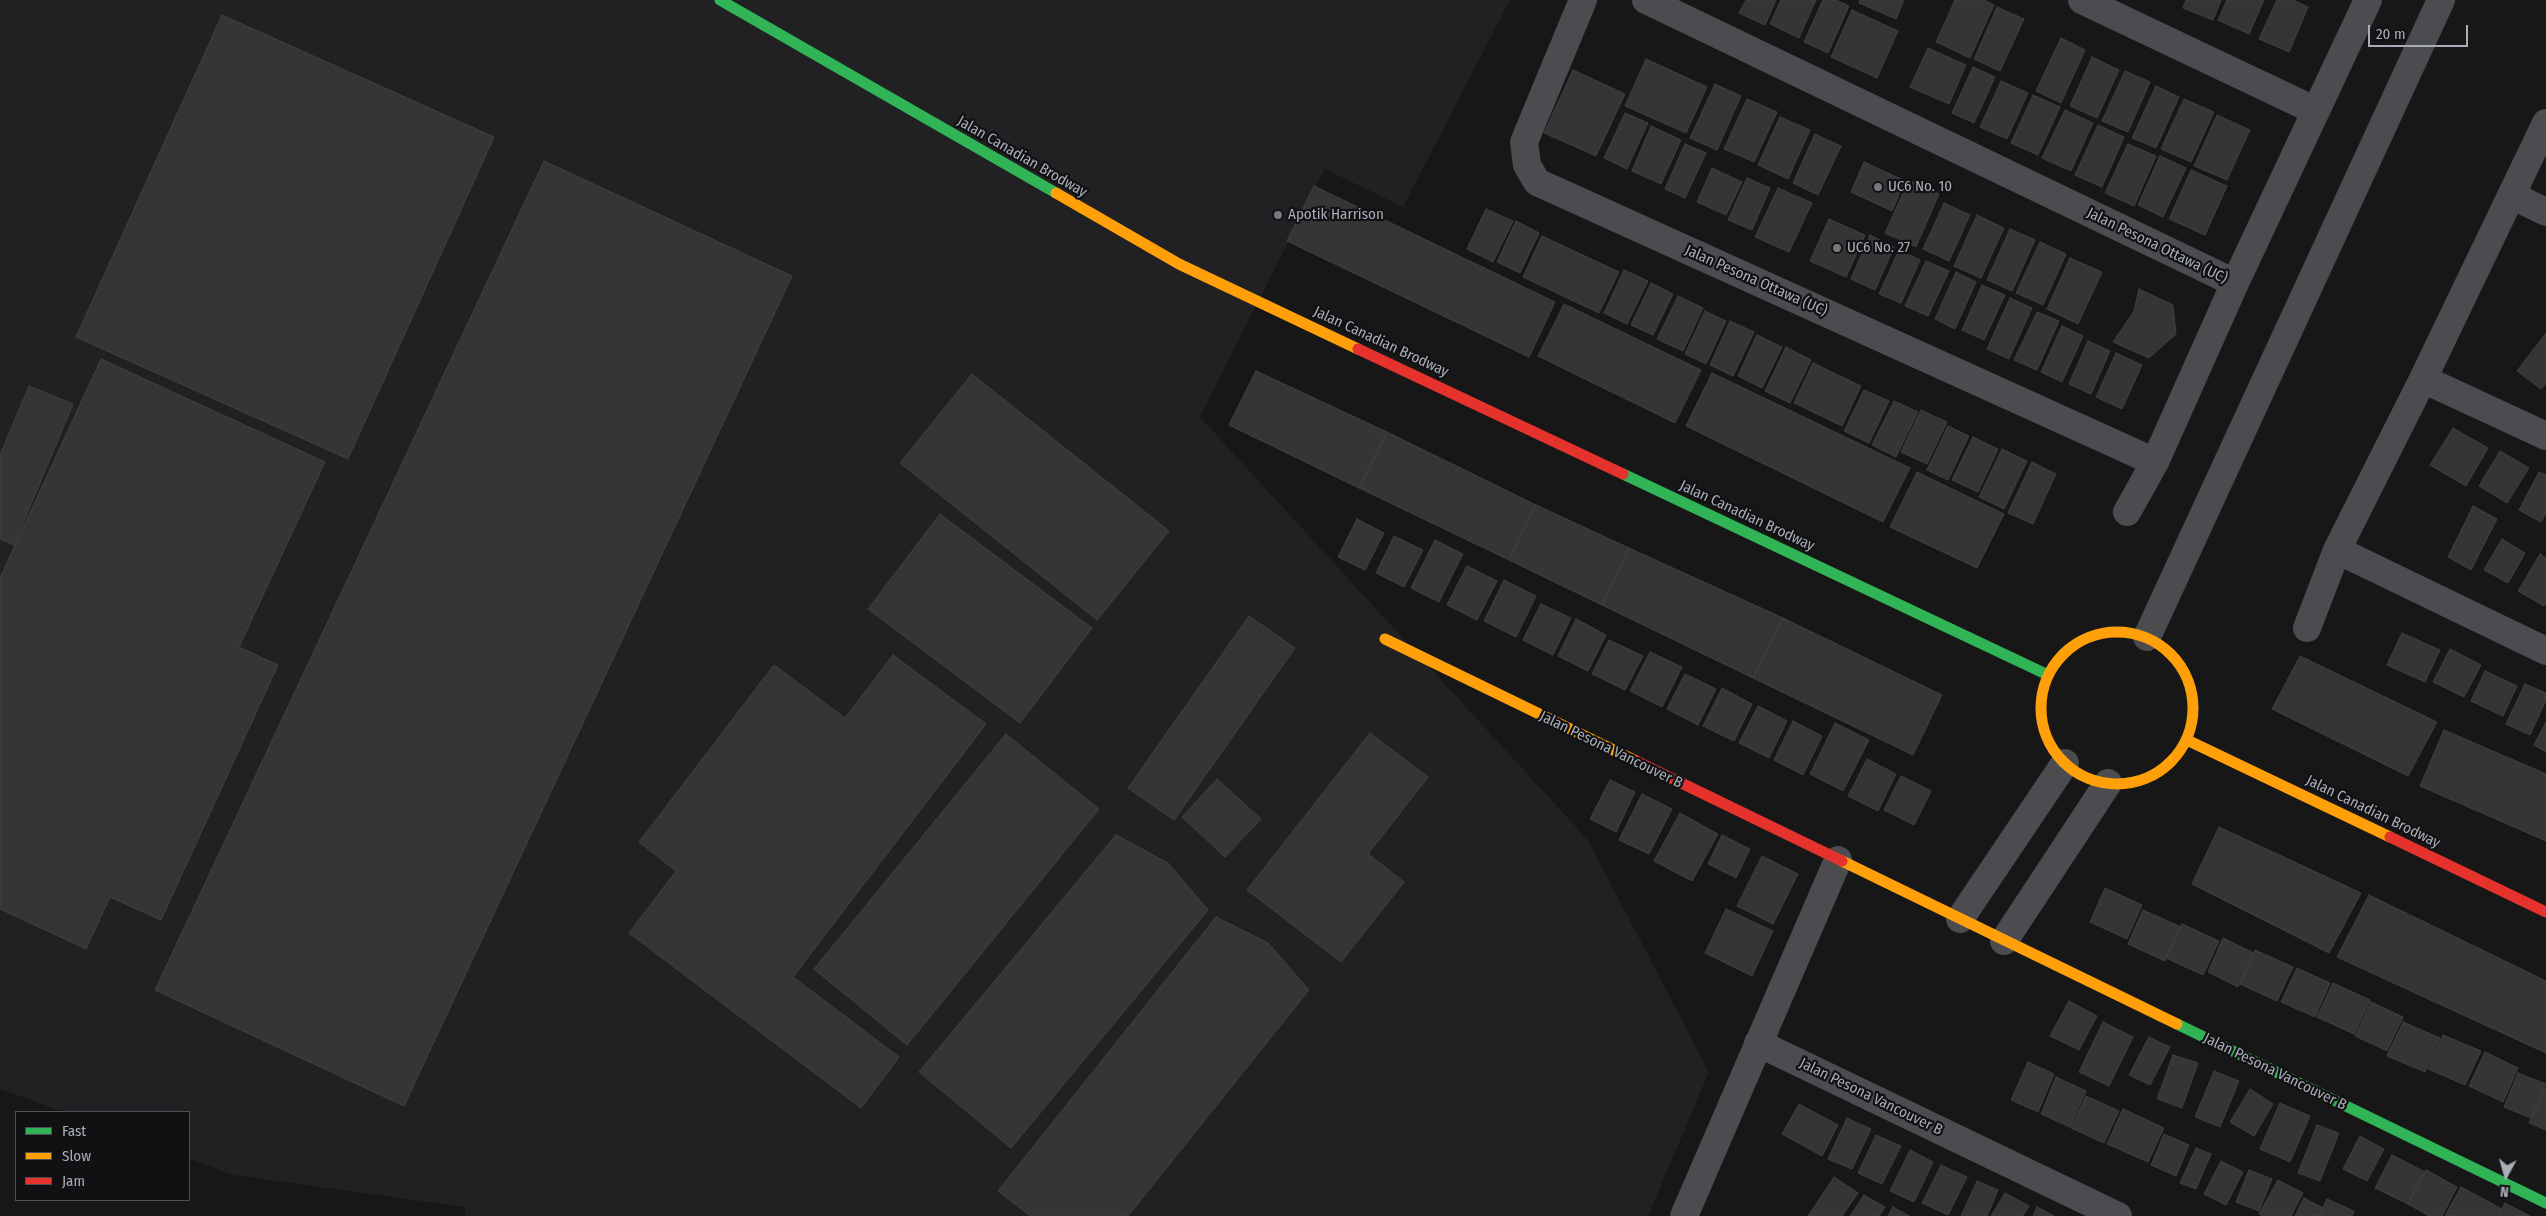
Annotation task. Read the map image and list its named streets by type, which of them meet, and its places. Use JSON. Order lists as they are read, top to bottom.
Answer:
{
  "streets": {
    "street": ["Jalan Canadian Brodway", "Jalan Pesona Ottawa (UC)", "Jalan Pesona Vancouver B"]
  },
  "places": ["UC6 No. 10", "Apotik Harrison", "UC6 No. 27"],
  "legend": ["Fast", "Slow", "Jam"],
  "scale_bar": "20 m",
  "north": "bottom"
}
